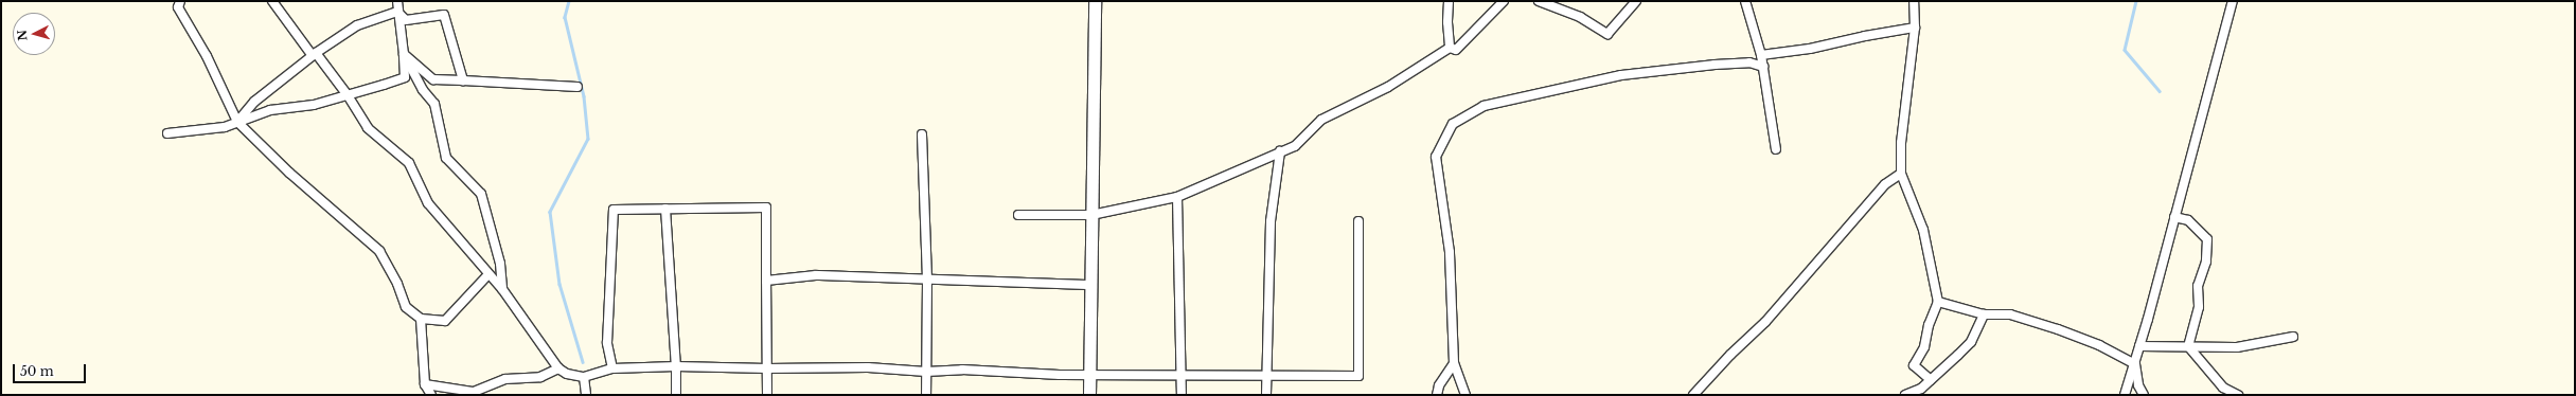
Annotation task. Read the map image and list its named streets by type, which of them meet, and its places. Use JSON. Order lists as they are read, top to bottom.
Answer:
{
  "scale_bar": "50 m",
  "north": "left"
}
